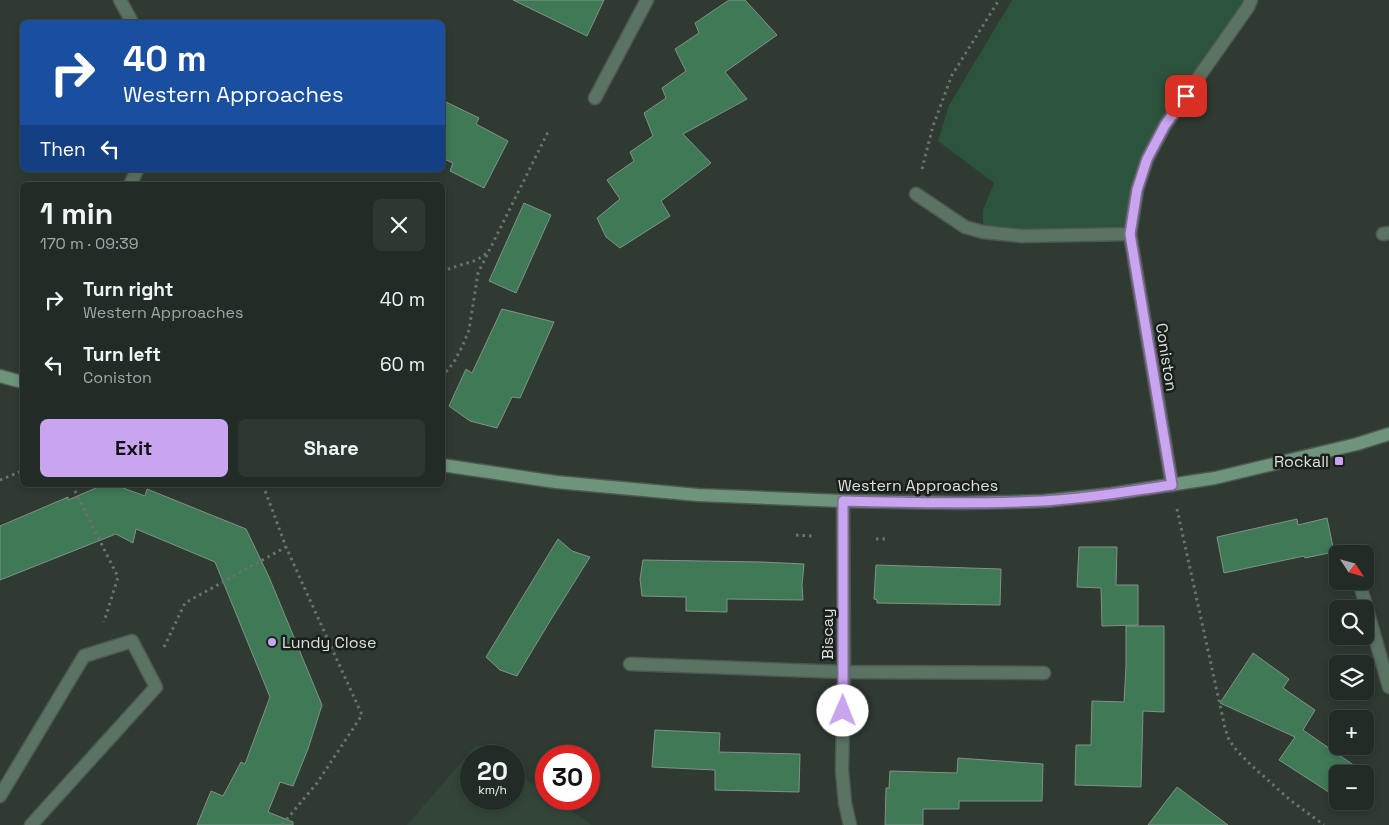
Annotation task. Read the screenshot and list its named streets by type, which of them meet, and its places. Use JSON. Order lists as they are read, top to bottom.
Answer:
{
  "streets": {
    "street": ["Coniston", "Western Approaches", "Biscay"]
  },
  "crossings": [
    ["Coniston", "Western Approaches"],
    ["Western Approaches", "Biscay"]
  ],
  "places": {
    "transit": ["Rockall"],
    "other": ["Lundy Close"]
  },
  "north": "bottom right",
  "page": {
    "turn": ["40 m", "Western Approaches"],
    "then": "Then",
    "heading": ["1 min", "170 m · 09:39"],
    "list": [
      {
        "name": "Turn right",
        "note": "Western Approaches",
        "value": "40 m"
      },
      {
        "name": "Turn left",
        "note": "Coniston",
        "value": "60 m"
      }
    ],
    "buttons": ["Exit", "Share"],
    "map_buttons": ["+", "−"],
    "speed": "20 km/h",
    "limit": "30"
  }
}
